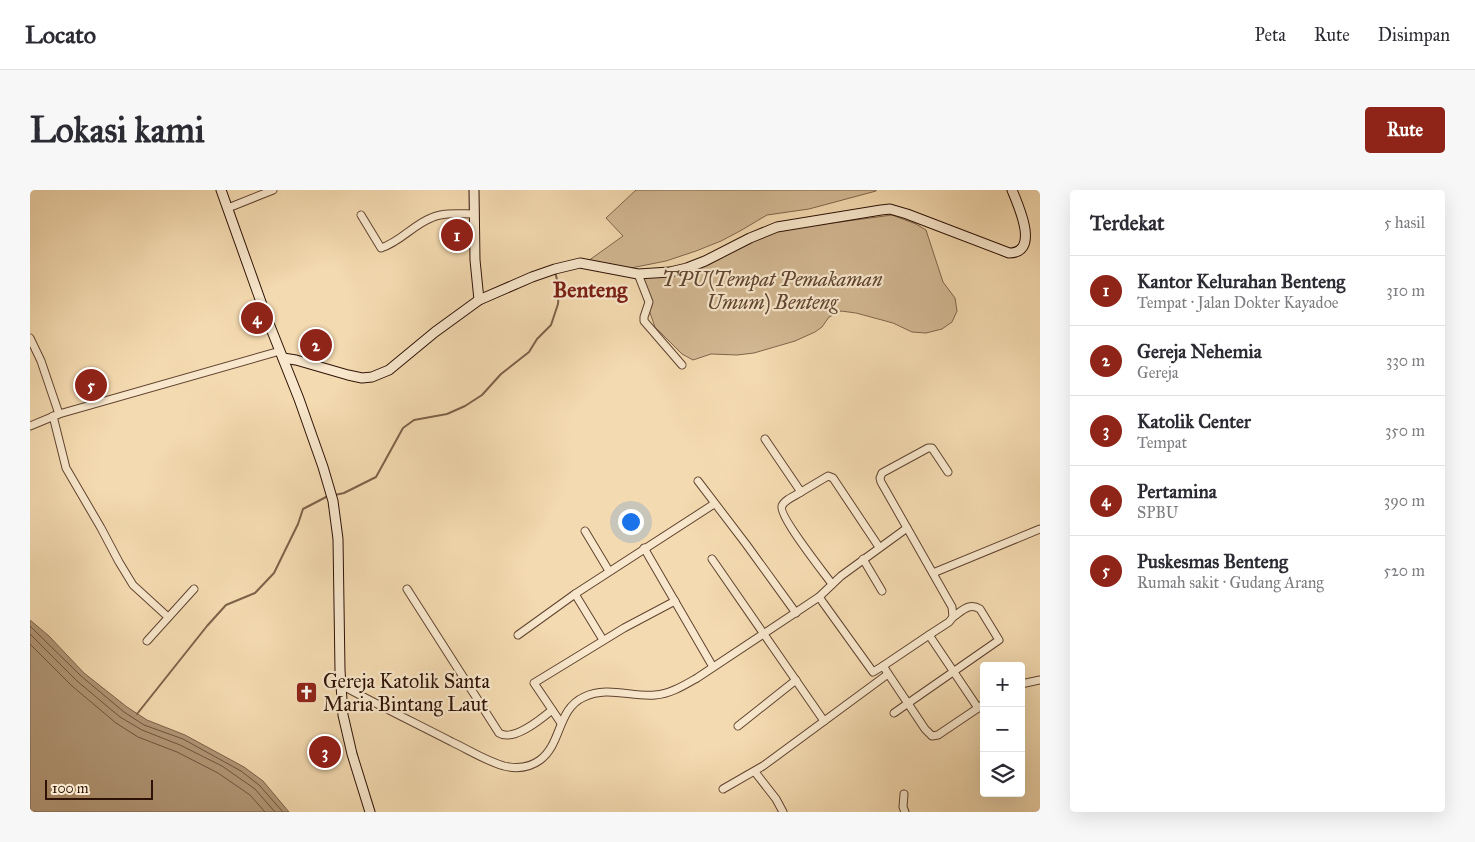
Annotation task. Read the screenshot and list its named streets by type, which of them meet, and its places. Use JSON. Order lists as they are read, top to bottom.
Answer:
{
  "districts": ["Benteng"],
  "parks": ["TPU(Tempat Pemakaman Umum) Benteng"],
  "places": {
    "church": ["Gereja Katolik Santa Maria Bintang Laut"]
  },
  "scale_bar": "100 m",
  "page": {
    "header": "Locato",
    "nav": ["Peta", "Rute", "Disimpan"],
    "buttons": "Rute",
    "title": "Lokasi kami",
    "heading": ["Terdekat", "5 hasil"],
    "pins": [
      "1",
      "4",
      "2",
      "5",
      "3"
    ],
    "list": [
      {
        "mark": "1",
        "name": "Kantor Kelurahan Benteng",
        "note": "Tempat · Jalan Dokter Kayadoe",
        "value": "310 m"
      },
      {
        "mark": "2",
        "name": "Gereja Nehemia",
        "note": "Gereja",
        "value": "330 m"
      },
      {
        "mark": "3",
        "name": "Katolik Center",
        "note": "Tempat",
        "value": "350 m"
      },
      {
        "mark": "4",
        "name": "Pertamina",
        "note": "SPBU",
        "value": "390 m"
      },
      {
        "mark": "5",
        "name": "Puskesmas Benteng",
        "note": "Rumah sakit · Gudang Arang",
        "value": "520 m"
      }
    ],
    "map_buttons": ["+", "−"],
    "scale": "100 m"
  }
}
